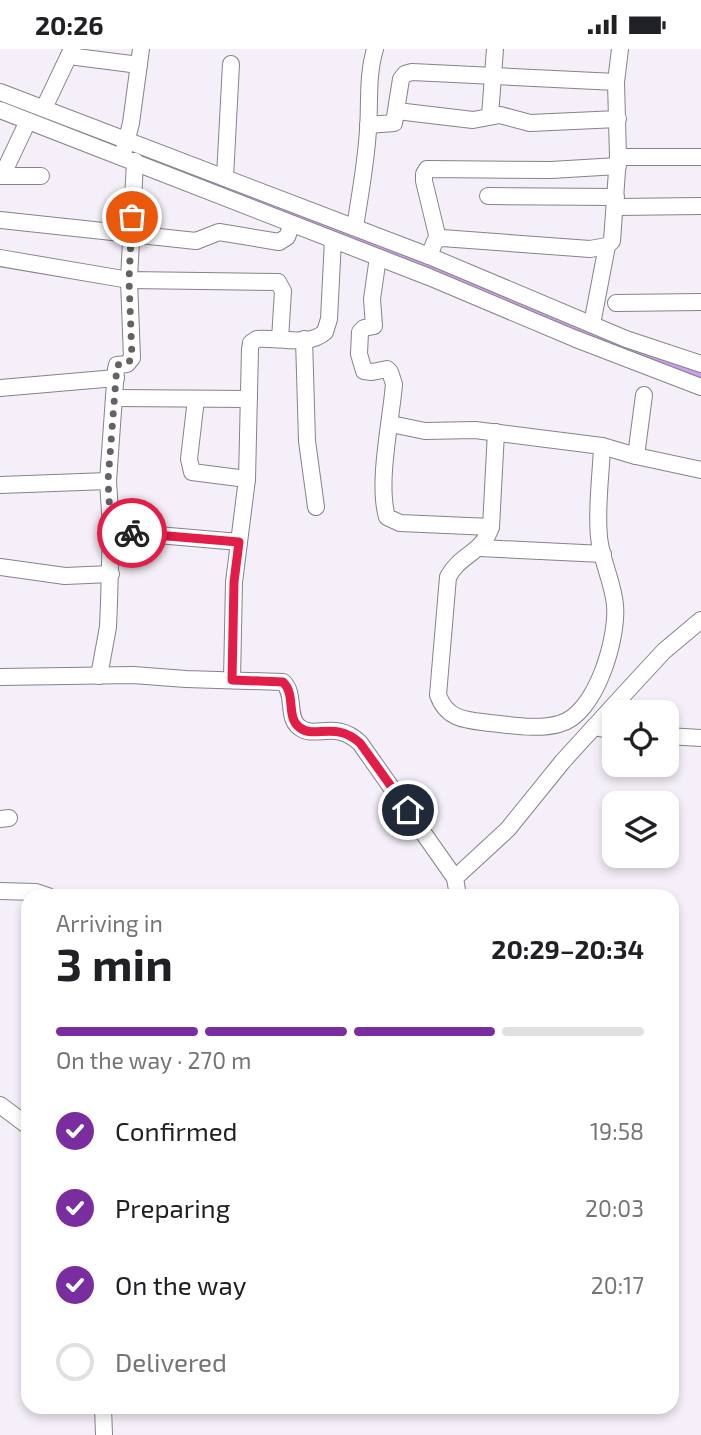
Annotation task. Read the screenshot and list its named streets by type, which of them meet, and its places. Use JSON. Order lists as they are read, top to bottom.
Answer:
{
  "page": {
    "status": "20:26",
    "heading": ["3 min", "Arriving in", "20:29–20:34"],
    "bar": "On the way · 270 m",
    "list": [
      ["Confirmed", "19:58"],
      ["Preparing", "20:03"],
      ["On the way", "20:17"],
      "Delivered"
    ]
  }
}
